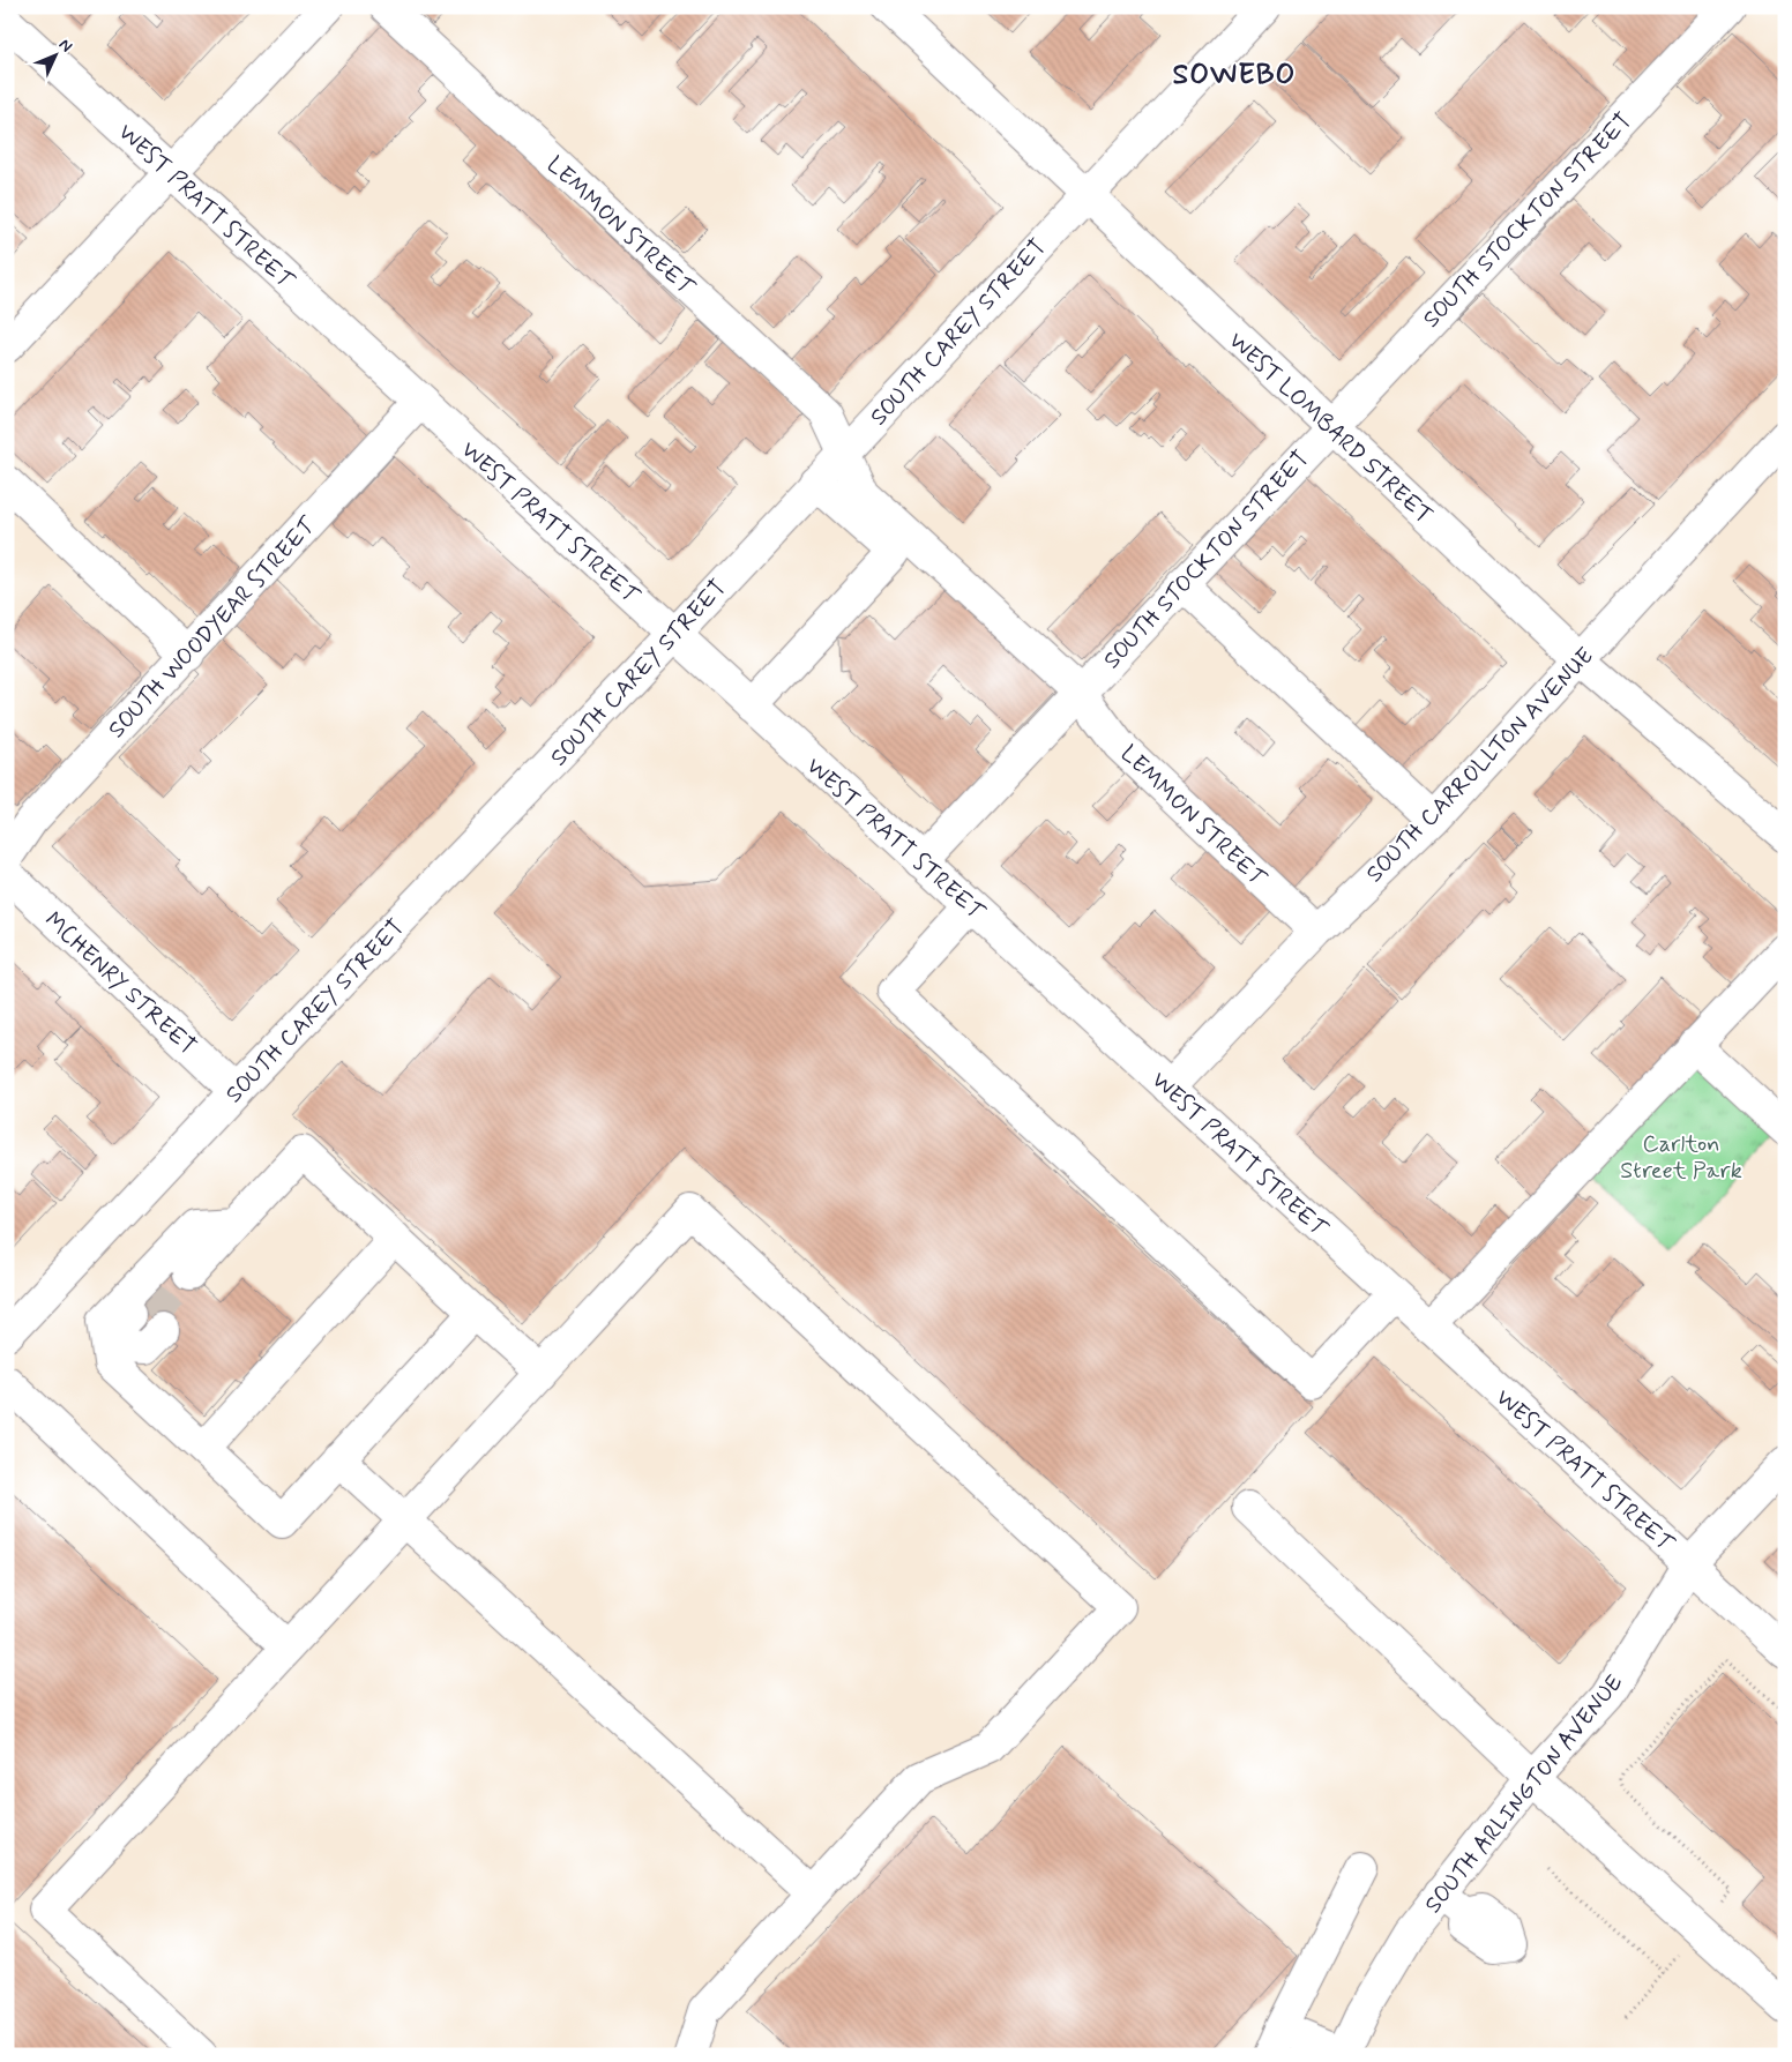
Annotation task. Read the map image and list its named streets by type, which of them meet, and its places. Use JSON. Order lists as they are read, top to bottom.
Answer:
{
  "streets": {
    "main road": [
      "WEST PRATT STREET",
      "SOUTH STOCKTON STREET",
      "LEMMON STREET",
      "SOUTH CAREY STREET",
      "WEST LOMBARD STREET",
      "SOUTH WOODYEAR STREET",
      "SOUTH CARROLLTON AVENUE",
      "MCHENRY STREET",
      "SOUTH ARLINGTON AVENUE"
    ]
  },
  "crossings": [
    ["WEST PRATT STREET", "SOUTH STOCKTON STREET"],
    ["WEST PRATT STREET", "SOUTH CAREY STREET"],
    ["WEST PRATT STREET", "SOUTH WOODYEAR STREET"],
    ["WEST PRATT STREET", "SOUTH CARROLLTON AVENUE"],
    ["WEST PRATT STREET", "SOUTH ARLINGTON AVENUE"],
    ["SOUTH STOCKTON STREET", "LEMMON STREET"],
    ["SOUTH STOCKTON STREET", "WEST LOMBARD STREET"],
    ["LEMMON STREET", "SOUTH CAREY STREET"],
    ["LEMMON STREET", "SOUTH CARROLLTON AVENUE"],
    ["SOUTH CAREY STREET", "WEST LOMBARD STREET"],
    ["SOUTH CAREY STREET", "MCHENRY STREET"],
    ["WEST LOMBARD STREET", "SOUTH CARROLLTON AVENUE"]
  ],
  "districts": ["SOWEBO"],
  "parks": ["Carlton Street Park"],
  "north": "top right"
}
